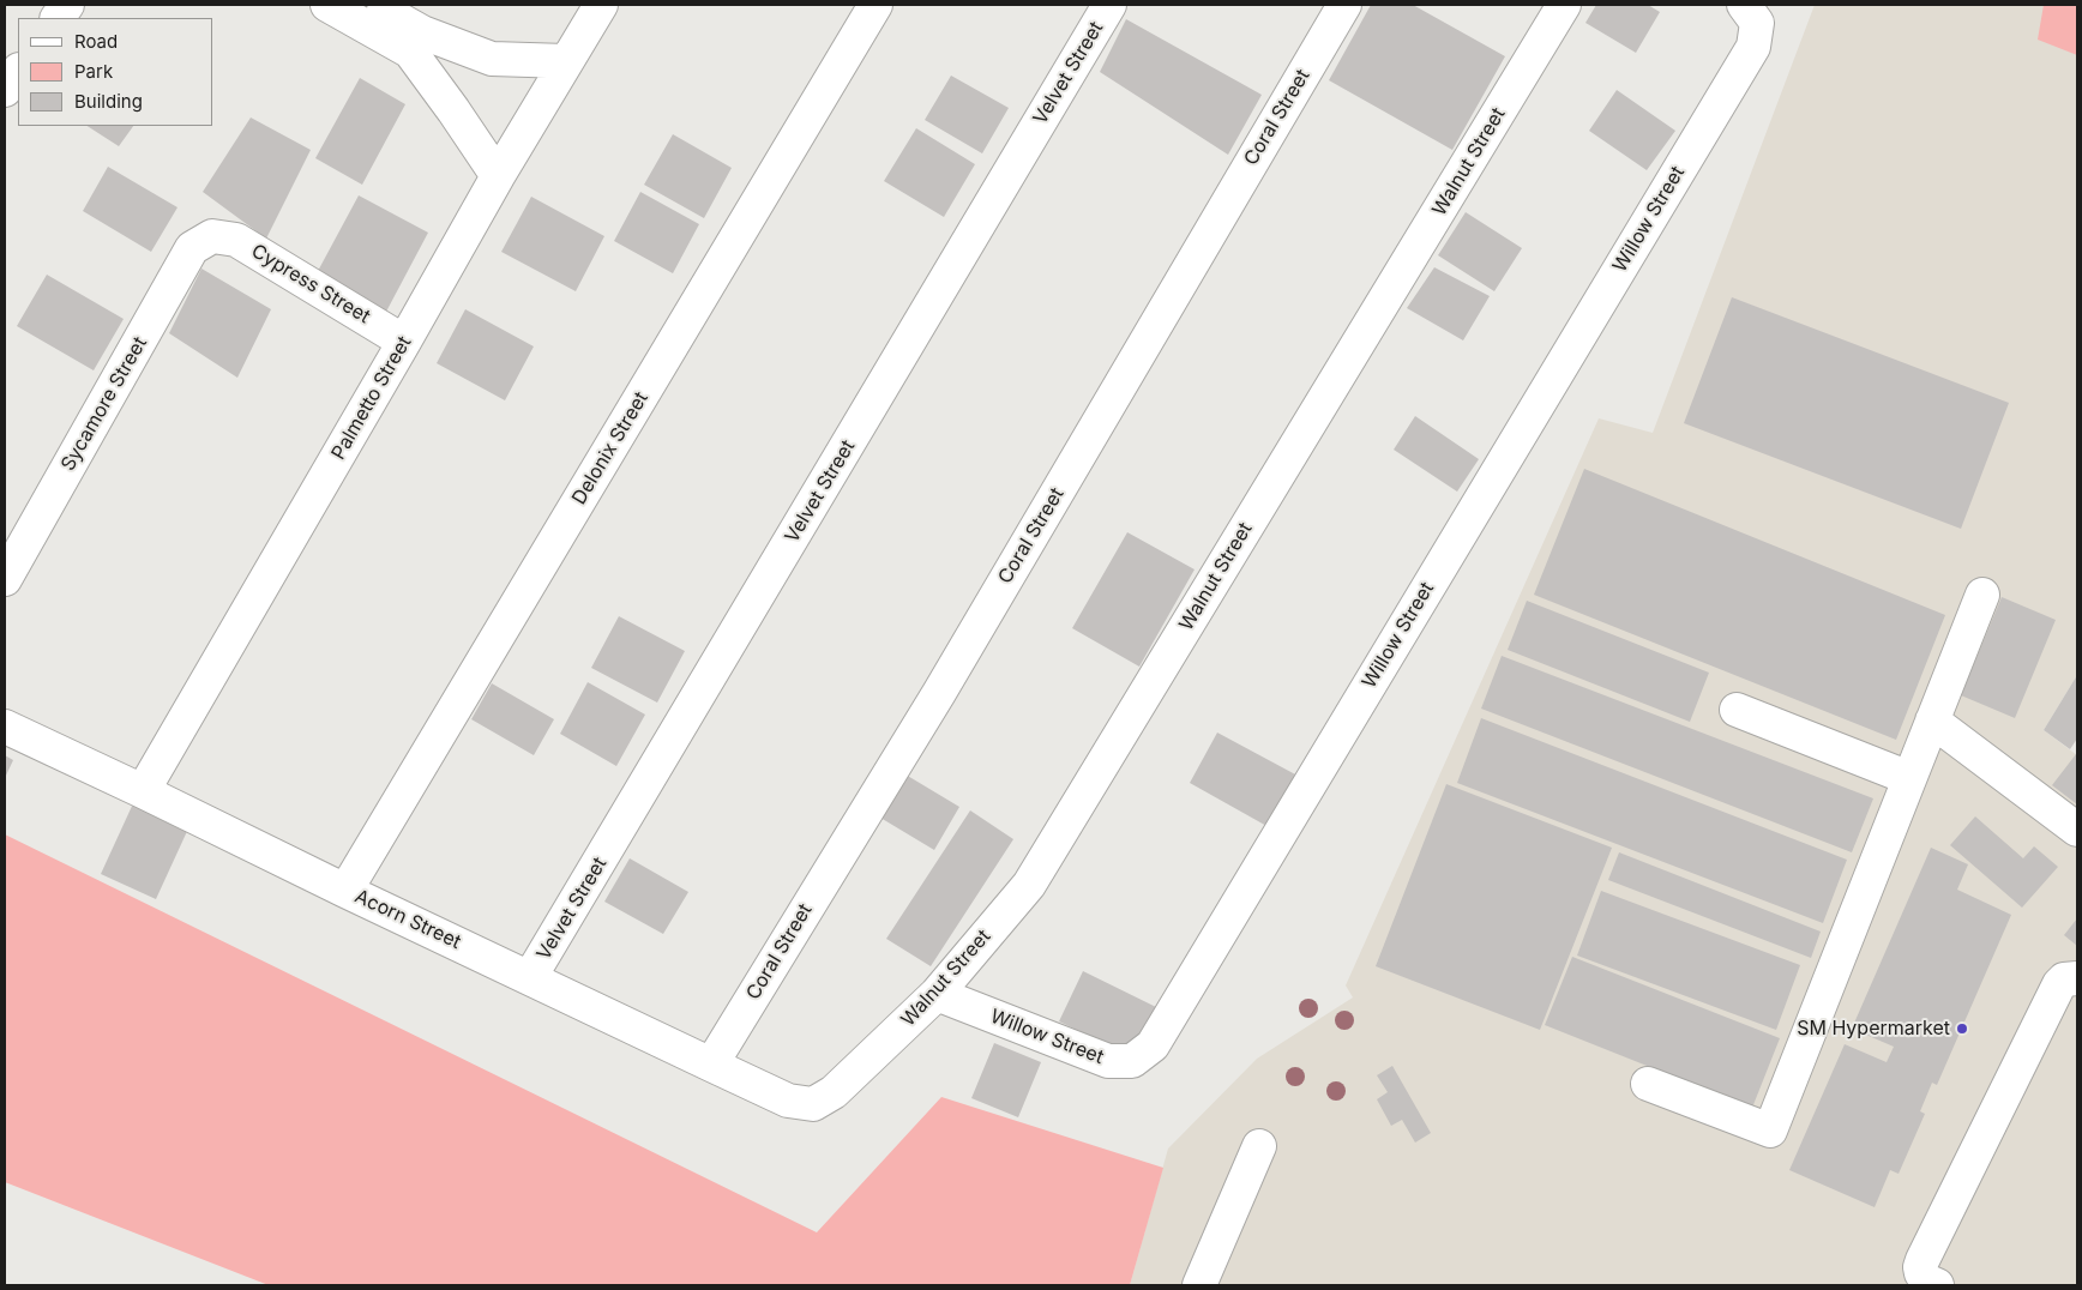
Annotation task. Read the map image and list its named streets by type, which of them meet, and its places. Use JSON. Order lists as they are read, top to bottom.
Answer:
{
  "streets": {
    "street": [
      "Velvet Street",
      "Coral Street",
      "Walnut Street",
      "Willow Street",
      "Cypress Street",
      "Palmetto Street",
      "Sycamore Street",
      "Delonix Street",
      "Acorn Street"
    ]
  },
  "crossings": [
    ["Velvet Street", "Acorn Street"],
    ["Coral Street", "Acorn Street"],
    ["Walnut Street", "Willow Street"],
    ["Walnut Street", "Acorn Street"],
    ["Cypress Street", "Palmetto Street"],
    ["Cypress Street", "Sycamore Street"],
    ["Palmetto Street", "Acorn Street"],
    ["Delonix Street", "Acorn Street"]
  ],
  "places": ["SM Hypermarket"],
  "legend": ["Road", "Park", "Building"]
}
